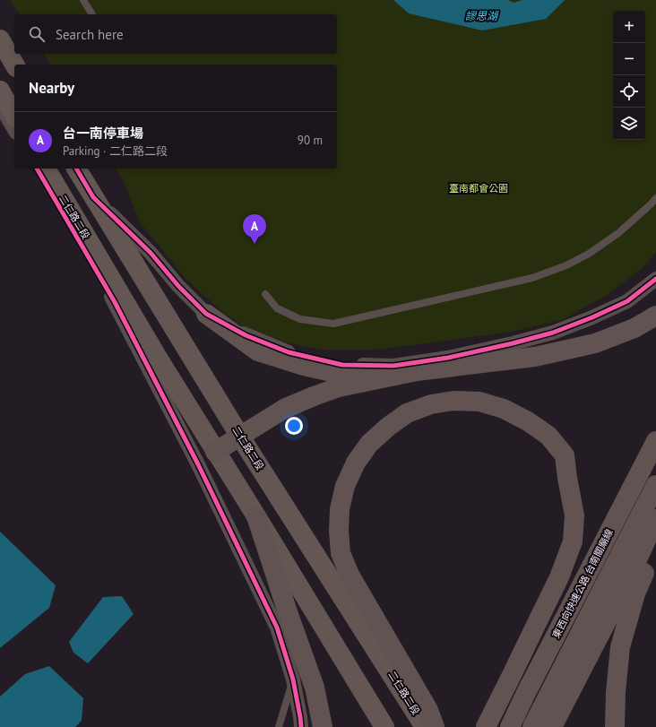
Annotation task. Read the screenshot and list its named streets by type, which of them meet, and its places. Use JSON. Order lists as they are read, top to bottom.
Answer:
{
  "streets": {
    "highway": ["東西向快速公路 台南關廟線"],
    "main road": ["二仁路二段"]
  },
  "water": ["謬思湖"],
  "parks": ["臺南都會公園"],
  "page": {
    "map_buttons": ["+", "−"],
    "search": "Search here",
    "heading": "Nearby",
    "list": [
      {
        "mark": "A",
        "name": "台一南停車場",
        "note": "Parking · 二仁路二段",
        "value": "90 m"
      }
    ],
    "pins": "A"
  }
}
